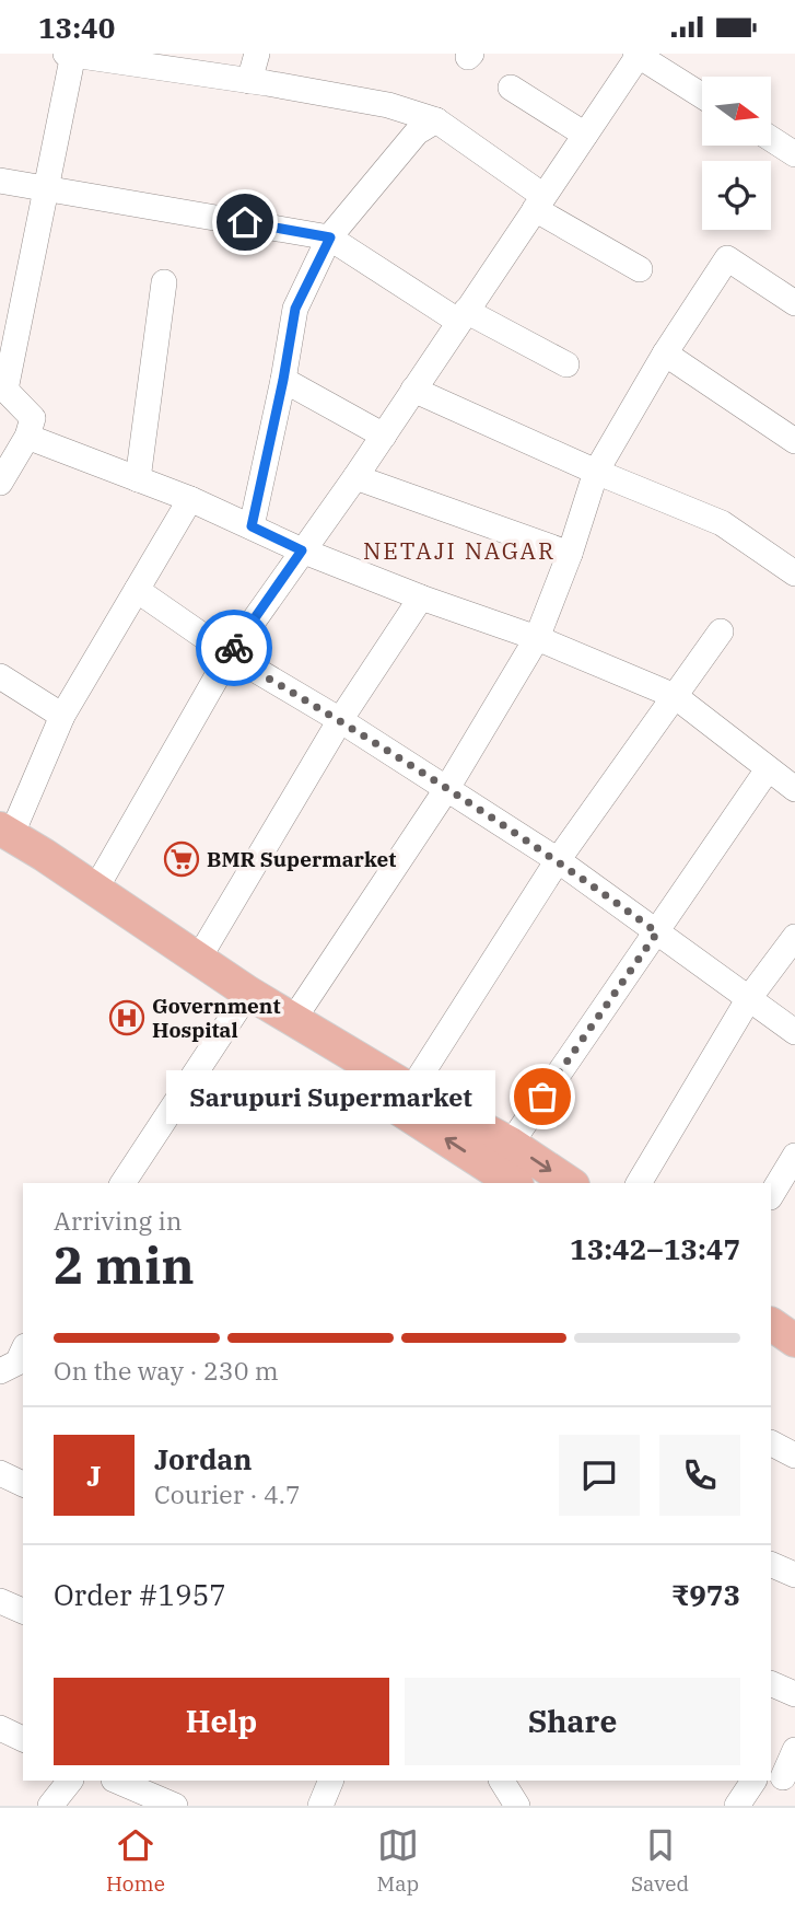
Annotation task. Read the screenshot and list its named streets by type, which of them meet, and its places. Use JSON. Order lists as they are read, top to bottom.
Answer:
{
  "districts": ["NETAJI NAGAR"],
  "places": {
    "supermarket": ["BMR Supermarket"],
    "hospital": ["Government Hospital"],
    "other": ["Sarupuri Supermarket"]
  },
  "north": "right",
  "page": {
    "status": "13:40",
    "bubble": "Sarupuri Supermarket",
    "heading": ["2 min", "Arriving in", "13:42–13:47"],
    "panel": [
      "Jordan",
      "Courier · 4.7",
      "Order #1957",
      "₹973"
    ],
    "bar": "On the way · 230 m",
    "round": "J",
    "buttons": ["Help", "Share"],
    "tabs": ["Home", "Map", "Saved"]
  }
}
